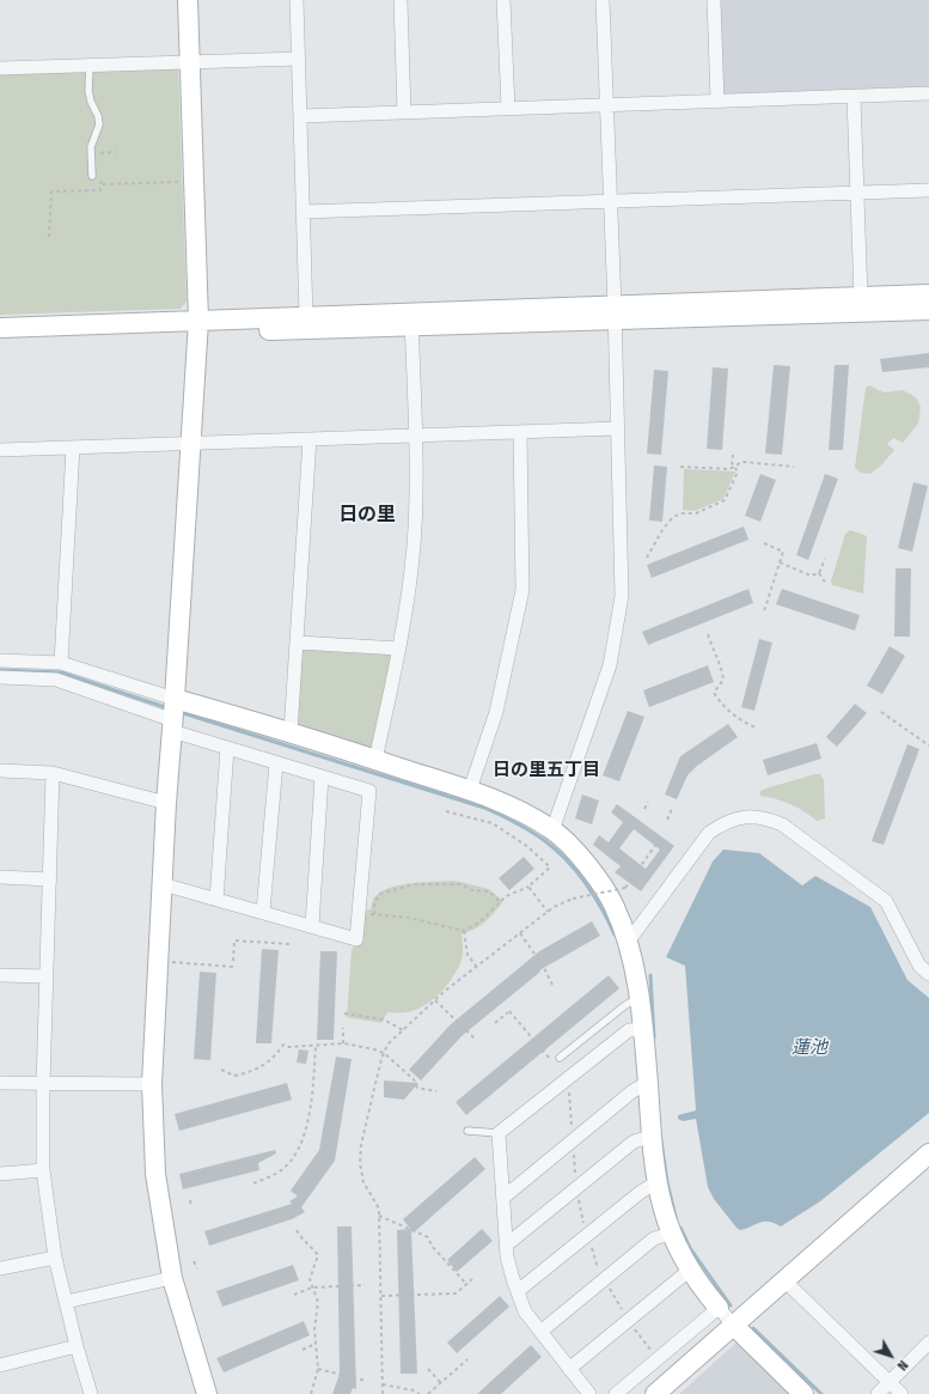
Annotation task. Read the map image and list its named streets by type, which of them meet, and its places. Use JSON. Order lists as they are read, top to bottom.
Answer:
{
  "districts": ["日の里", "日の里五丁目"],
  "water": ["蓮池"],
  "north": "bottom right"
}
